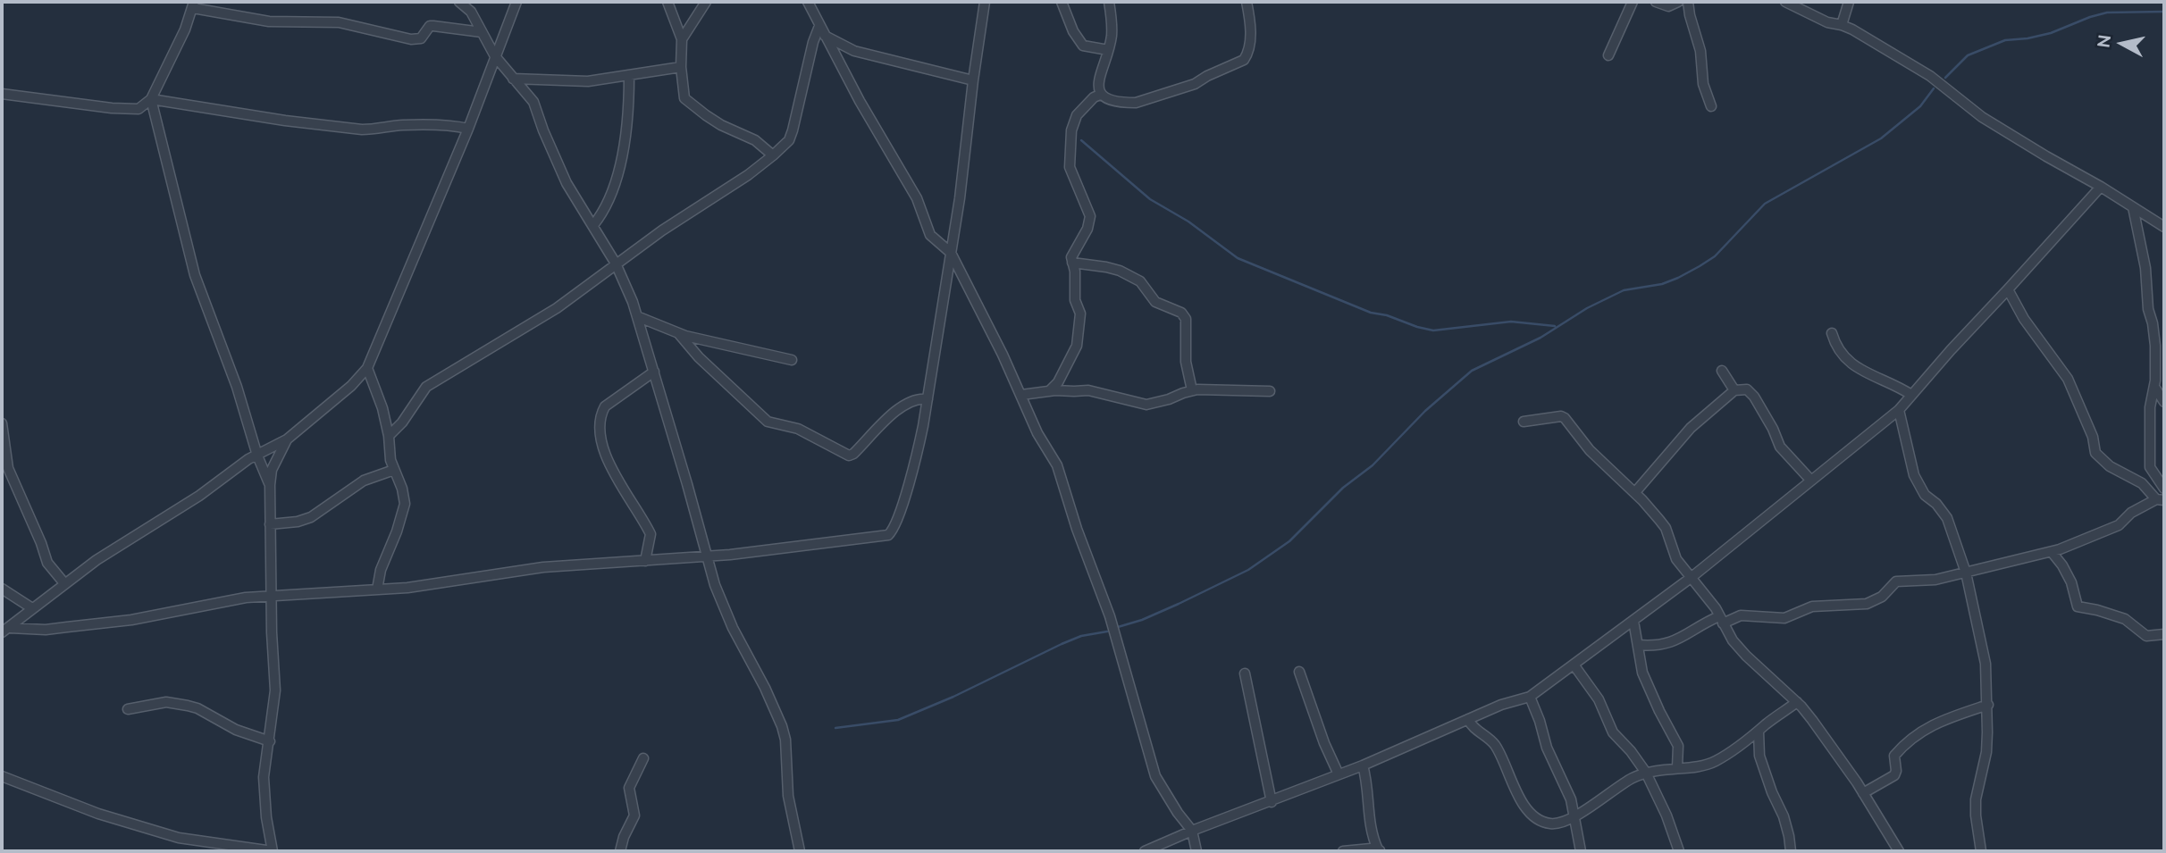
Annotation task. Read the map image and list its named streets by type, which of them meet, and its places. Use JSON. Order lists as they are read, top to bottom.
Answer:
{
  "north": "left"
}
